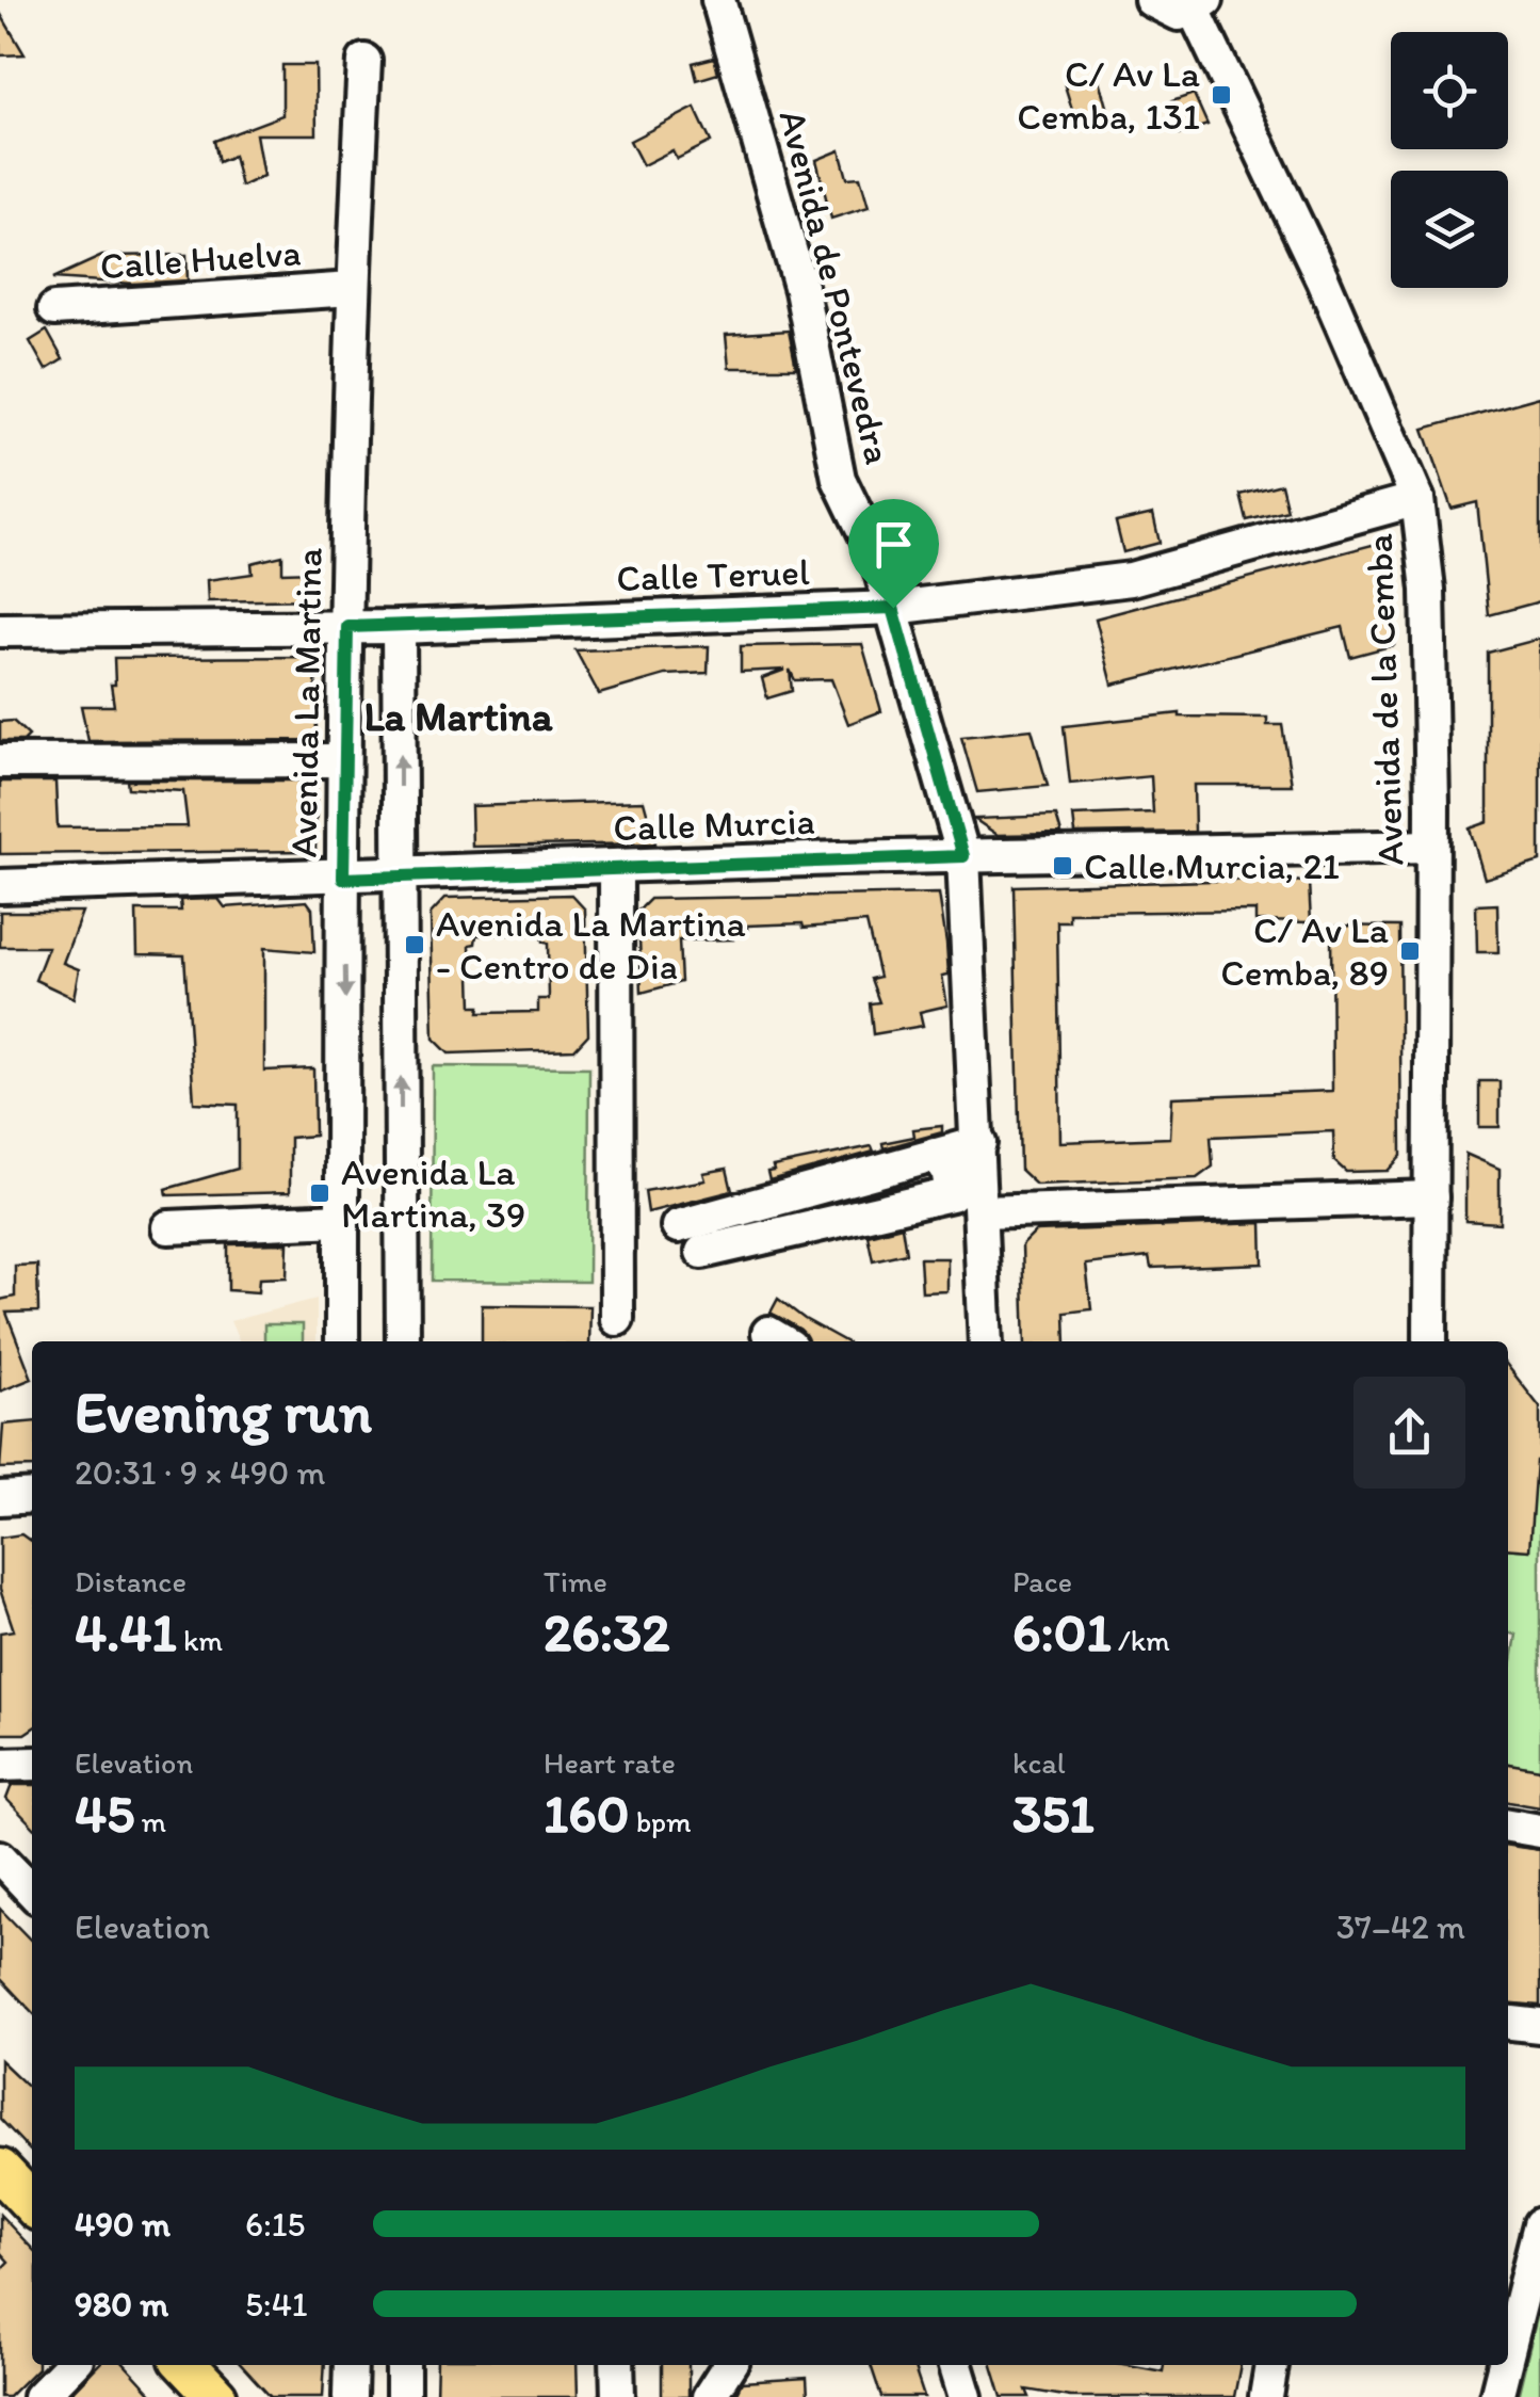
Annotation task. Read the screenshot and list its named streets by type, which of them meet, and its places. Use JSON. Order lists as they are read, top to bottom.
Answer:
{
  "streets": {
    "street": [
      "Calle Huelva",
      "Avenida de Pontevedra",
      "Calle Teruel",
      "Avenida de la Cemba",
      "Avenida La Martina",
      "Calle Murcia"
    ]
  },
  "crossings": [
    ["Calle Huelva", "Avenida La Martina"],
    ["Avenida de Pontevedra", "Calle Teruel"],
    ["Avenida de Pontevedra", "Calle Murcia"],
    ["Calle Teruel", "Avenida de la Cemba"],
    ["Calle Teruel", "Avenida La Martina"],
    ["Avenida de la Cemba", "Calle Murcia"],
    ["Avenida La Martina", "Calle Murcia"]
  ],
  "districts": ["La Martina"],
  "places": {
    "transit": [
      "C/ Av La Cemba, 131",
      "Calle Murcia, 21",
      "Avenida La Martina - Centro de Dia",
      "C/ Av La Cemba, 89",
      "Avenida La Martina, 39"
    ]
  },
  "page": {
    "heading": ["Evening run", "20:31 · 9 × 490 m"],
    "stats": [
      ["Distance", "4.41 km"],
      ["Time", "26:32"],
      ["Pace", "6:01 /km"],
      ["Elevation", "45 m"],
      ["Heart rate", "160 bpm"],
      ["kcal", "351"]
    ],
    "chart": ["Elevation", "37–42 m"],
    "list": [
      {
        "name": "490 m",
        "note": "6:15"
      },
      {
        "name": "980 m",
        "note": "5:41"
      }
    ]
  }
}
